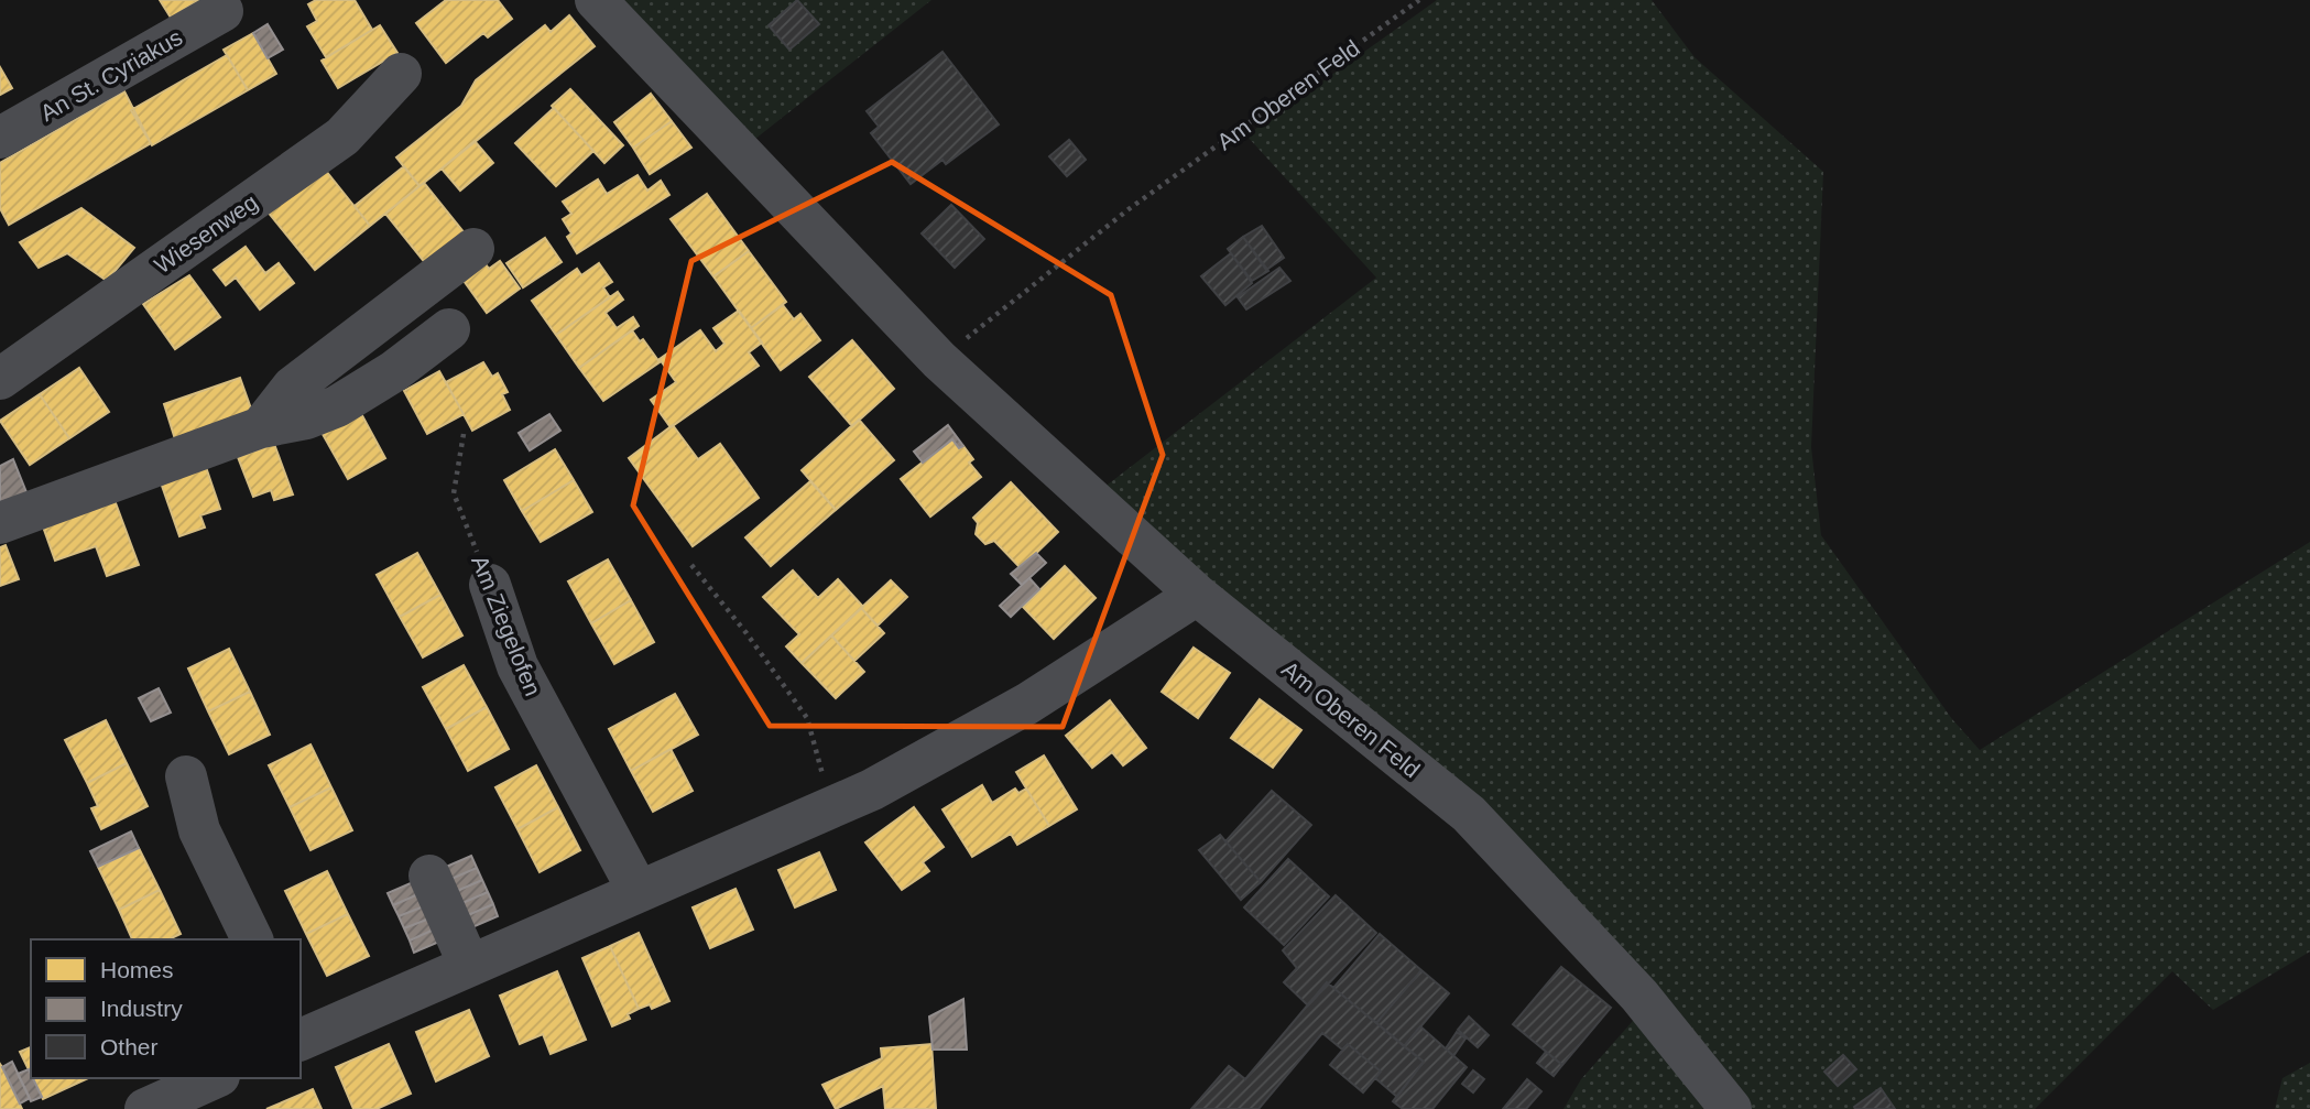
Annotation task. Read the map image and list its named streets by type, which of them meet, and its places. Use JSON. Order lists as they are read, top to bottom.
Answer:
{
  "streets": {
    "street": [
      "An St. Cyriakus",
      "Am Oberen Feld",
      "Wiesenweg",
      "Am Ziegelofen"
    ]
  },
  "legend": ["Homes", "Industry", "Other"]
}
